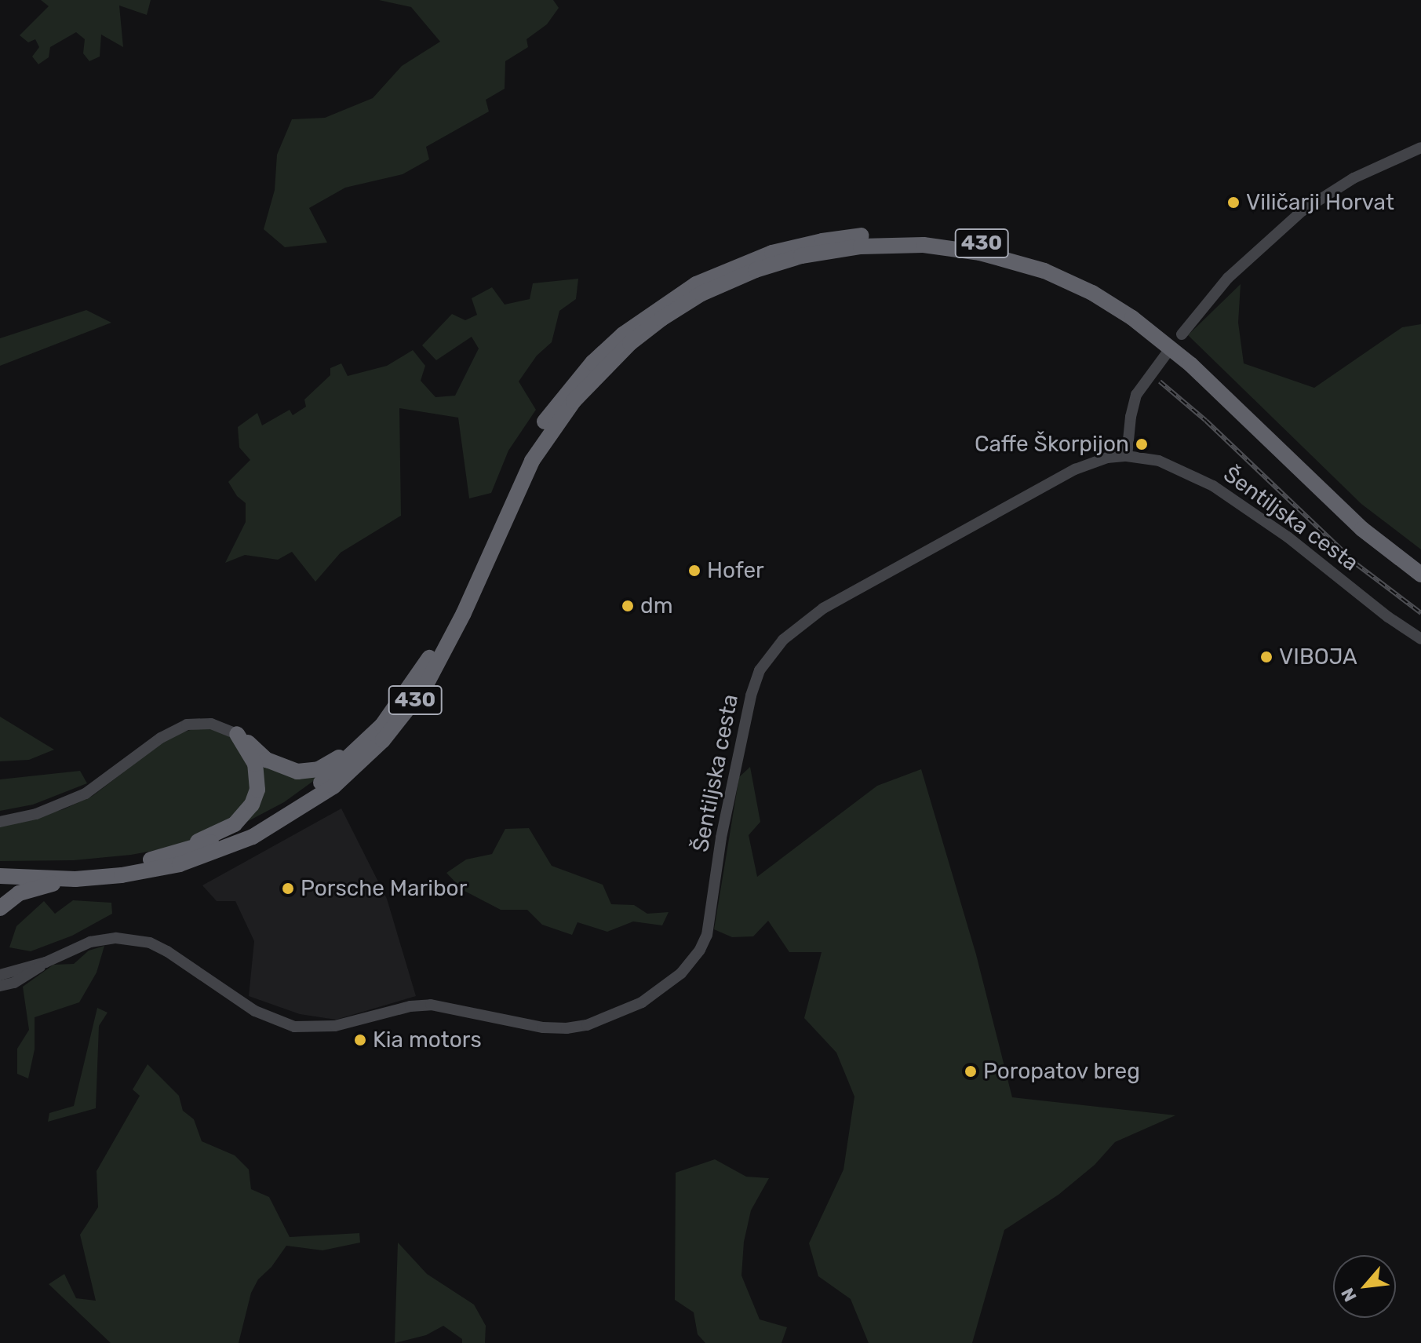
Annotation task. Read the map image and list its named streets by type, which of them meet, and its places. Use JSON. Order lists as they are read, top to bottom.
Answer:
{
  "streets": {
    "highway": ["430"],
    "street": ["Šentiljska cesta"]
  },
  "places": [
    "Viličarji Horvat",
    "Caffe Škorpijon",
    "Hofer",
    "dm",
    "VIBOJA",
    "Porsche Maribor",
    "Kia motors",
    "Poropatov breg"
  ],
  "north": "bottom left"
}
